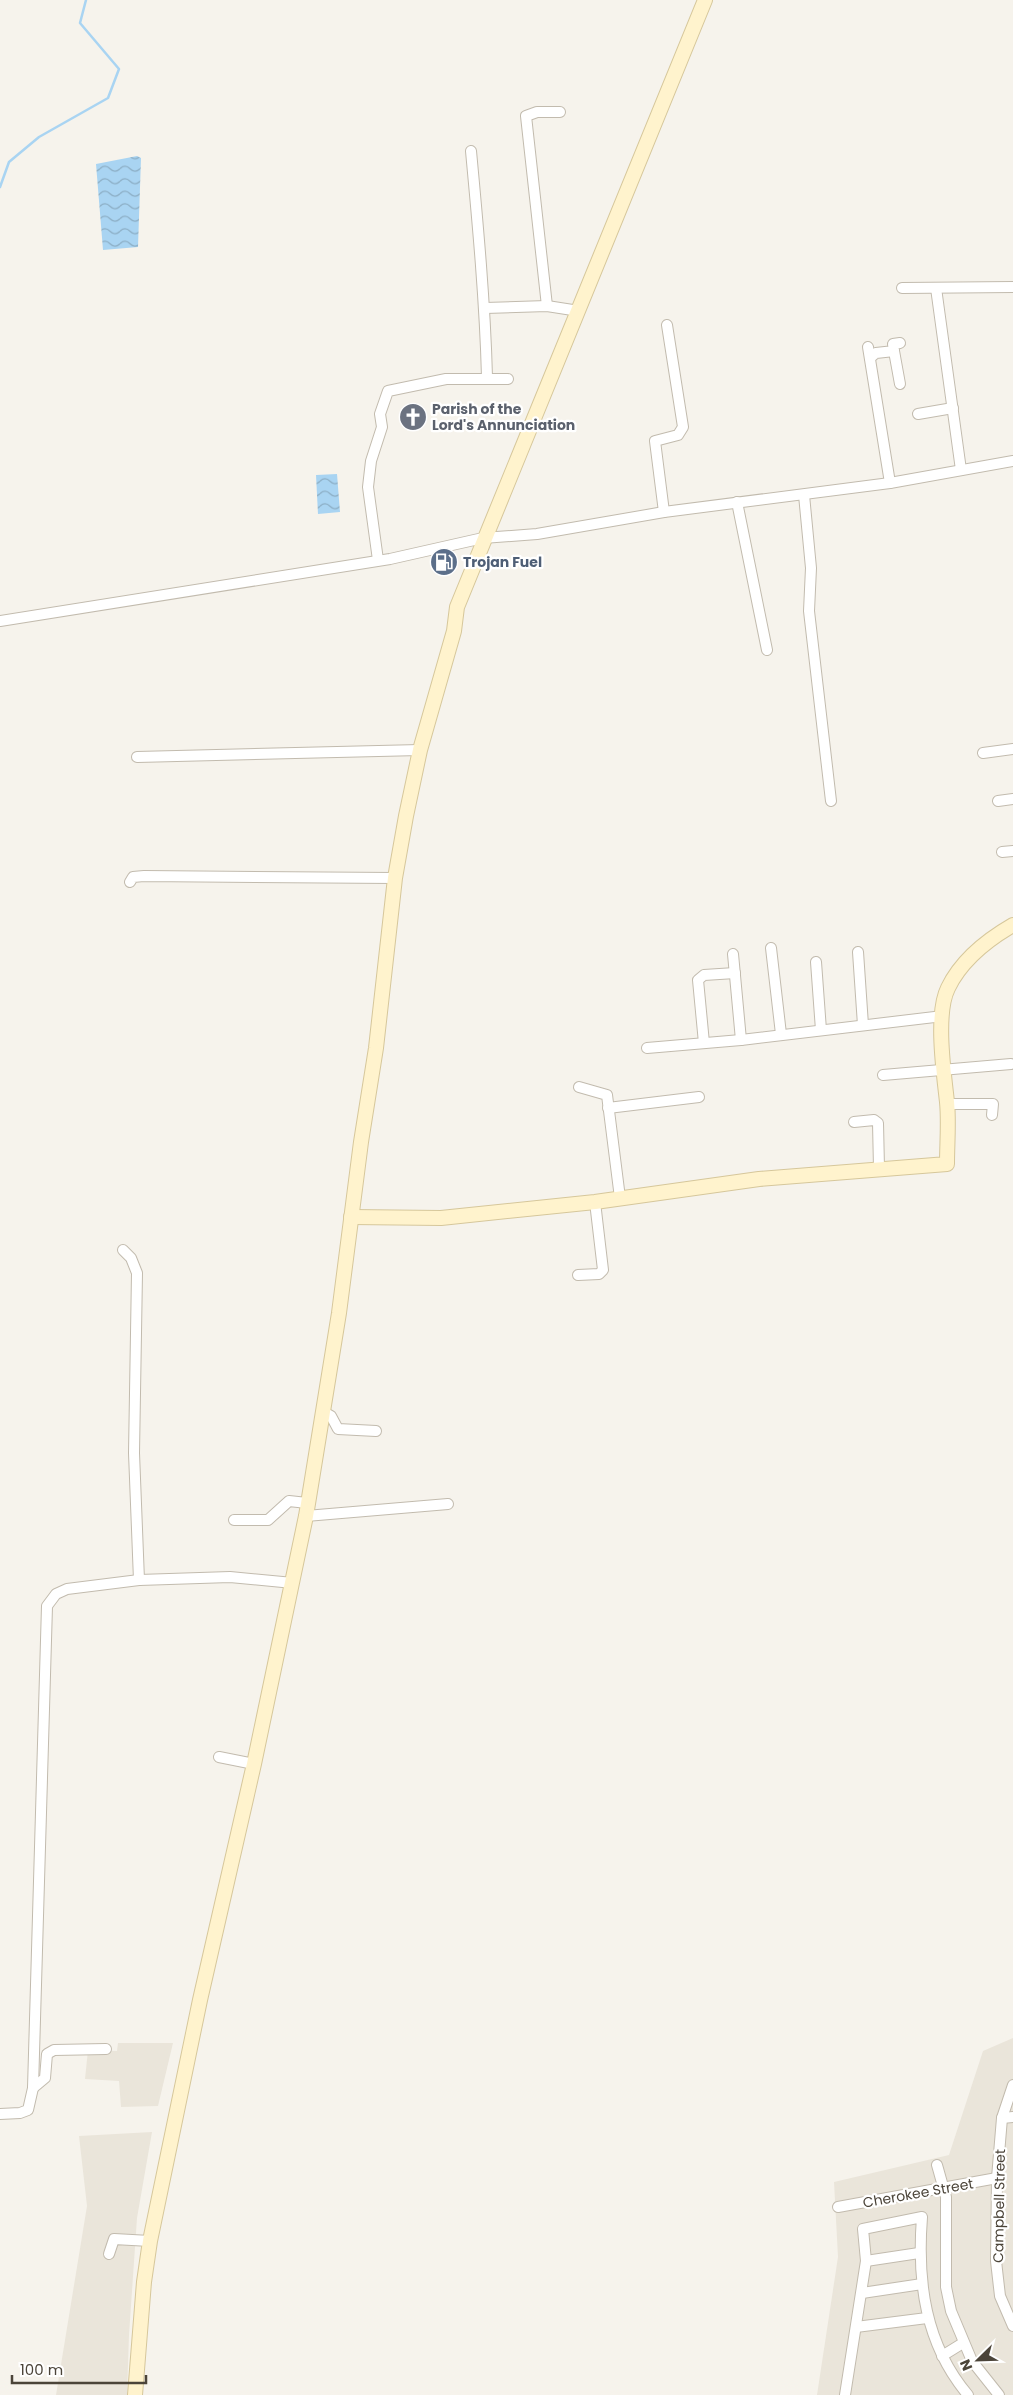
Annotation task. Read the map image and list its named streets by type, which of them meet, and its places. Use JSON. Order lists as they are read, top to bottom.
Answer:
{
  "streets": {
    "street": ["Cherokee Street", "Campbell Street"]
  },
  "crossings": [
    ["Cherokee Street", "Campbell Street"]
  ],
  "places": {
    "church": ["Parish of the Lord's Annunciation"],
    "fuel station": ["Trojan Fuel"]
  },
  "scale_bar": "100 m",
  "north": "bottom left"
}
